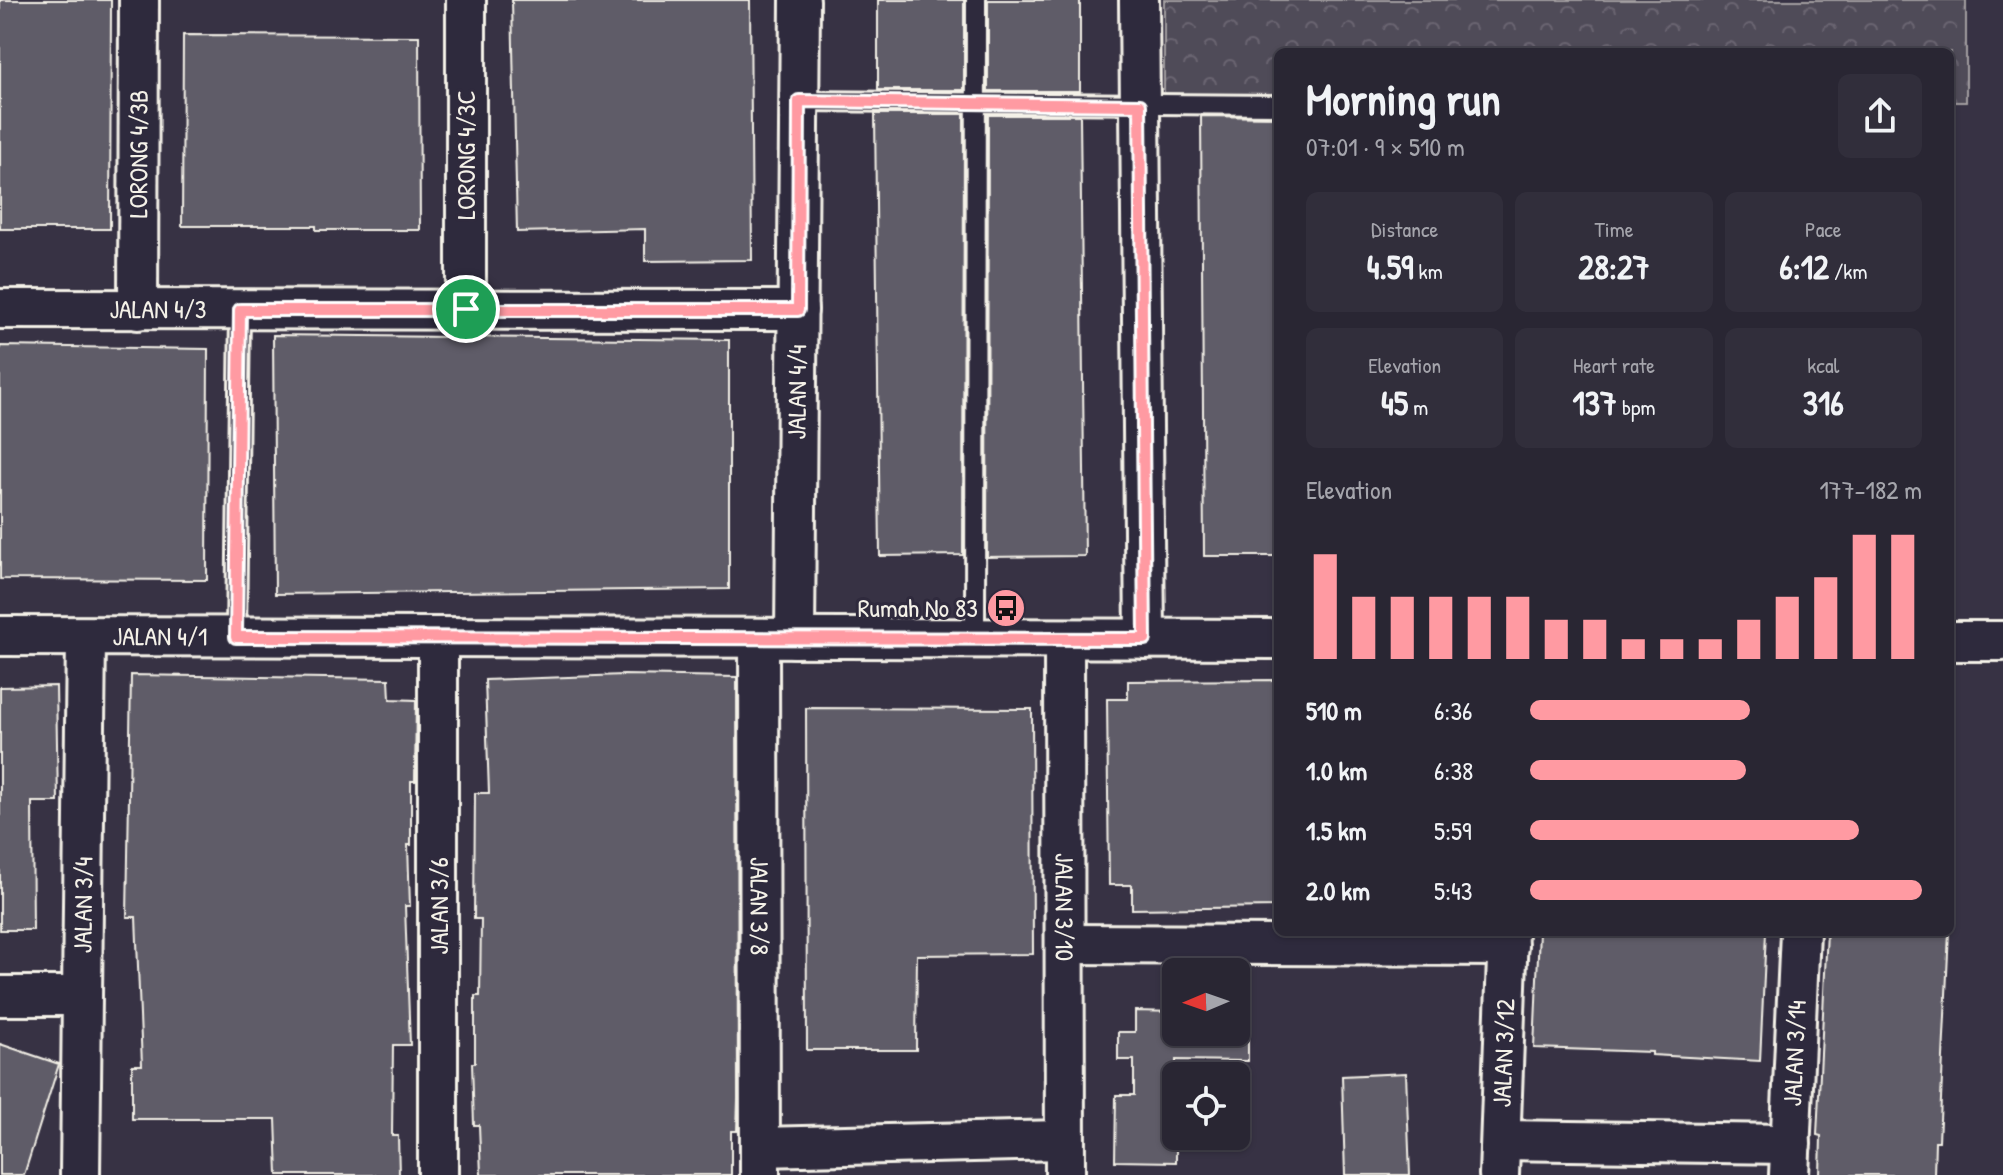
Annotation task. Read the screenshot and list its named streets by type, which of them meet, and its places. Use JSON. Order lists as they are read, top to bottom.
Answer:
{
  "streets": {
    "street": [
      "LORONG 4/3B",
      "LORONG 4/3C",
      "JALAN 4/3",
      "JALAN 4/4",
      "JALAN 4/1",
      "JALAN 3/4",
      "JALAN 3/6",
      "JALAN 3/8",
      "JALAN 3/10",
      "JALAN 3/12",
      "JALAN 3/14"
    ]
  },
  "crossings": [
    ["LORONG 4/3B", "JALAN 4/3"],
    ["LORONG 4/3C", "JALAN 4/3"],
    ["JALAN 4/3", "JALAN 4/4"],
    ["JALAN 4/4", "JALAN 4/1"],
    ["JALAN 4/4", "JALAN 3/8"],
    ["JALAN 4/1", "JALAN 3/4"],
    ["JALAN 4/1", "JALAN 3/6"],
    ["JALAN 4/1", "JALAN 3/8"],
    ["JALAN 4/1", "JALAN 3/10"]
  ],
  "places": {
    "bus stop": ["Rumah No 83"]
  },
  "north": "left",
  "page": {
    "heading": ["Morning run", "07:01 · 9 × 510 m"],
    "stats": [
      ["Distance", "4.59 km"],
      ["Time", "28:27"],
      ["Pace", "6:12 /km"],
      ["Elevation", "45 m"],
      ["Heart rate", "137 bpm"],
      ["kcal", "316"]
    ],
    "chart": ["Elevation", "177–182 m"],
    "list": [
      {
        "name": "510 m",
        "note": "6:36"
      },
      {
        "name": "1.0 km",
        "note": "6:38"
      },
      {
        "name": "1.5 km",
        "note": "5:59"
      },
      {
        "name": "2.0 km",
        "note": "5:43"
      }
    ]
  }
}
